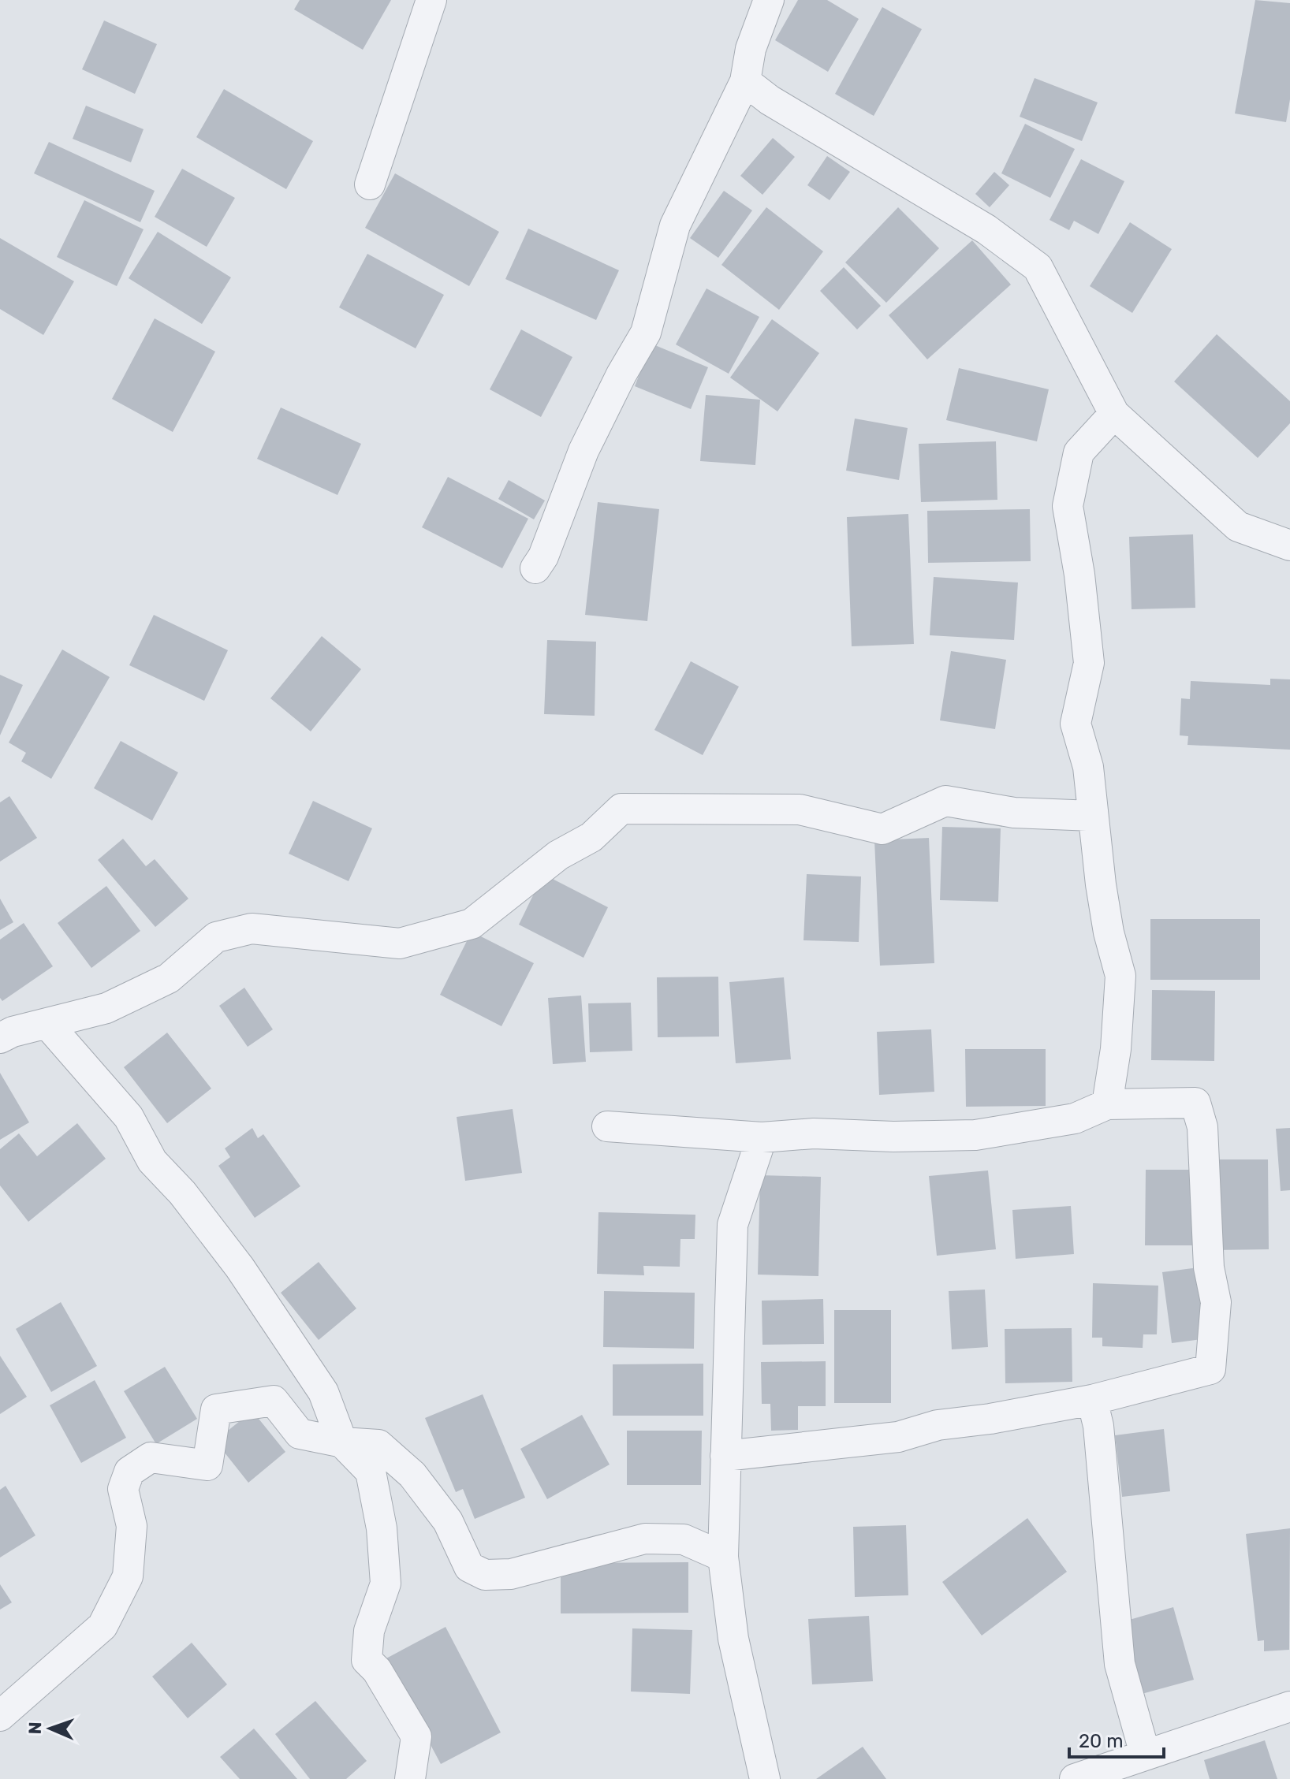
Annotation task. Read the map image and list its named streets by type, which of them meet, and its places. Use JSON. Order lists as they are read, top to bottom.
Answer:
{
  "scale_bar": "20 m",
  "north": "left"
}
